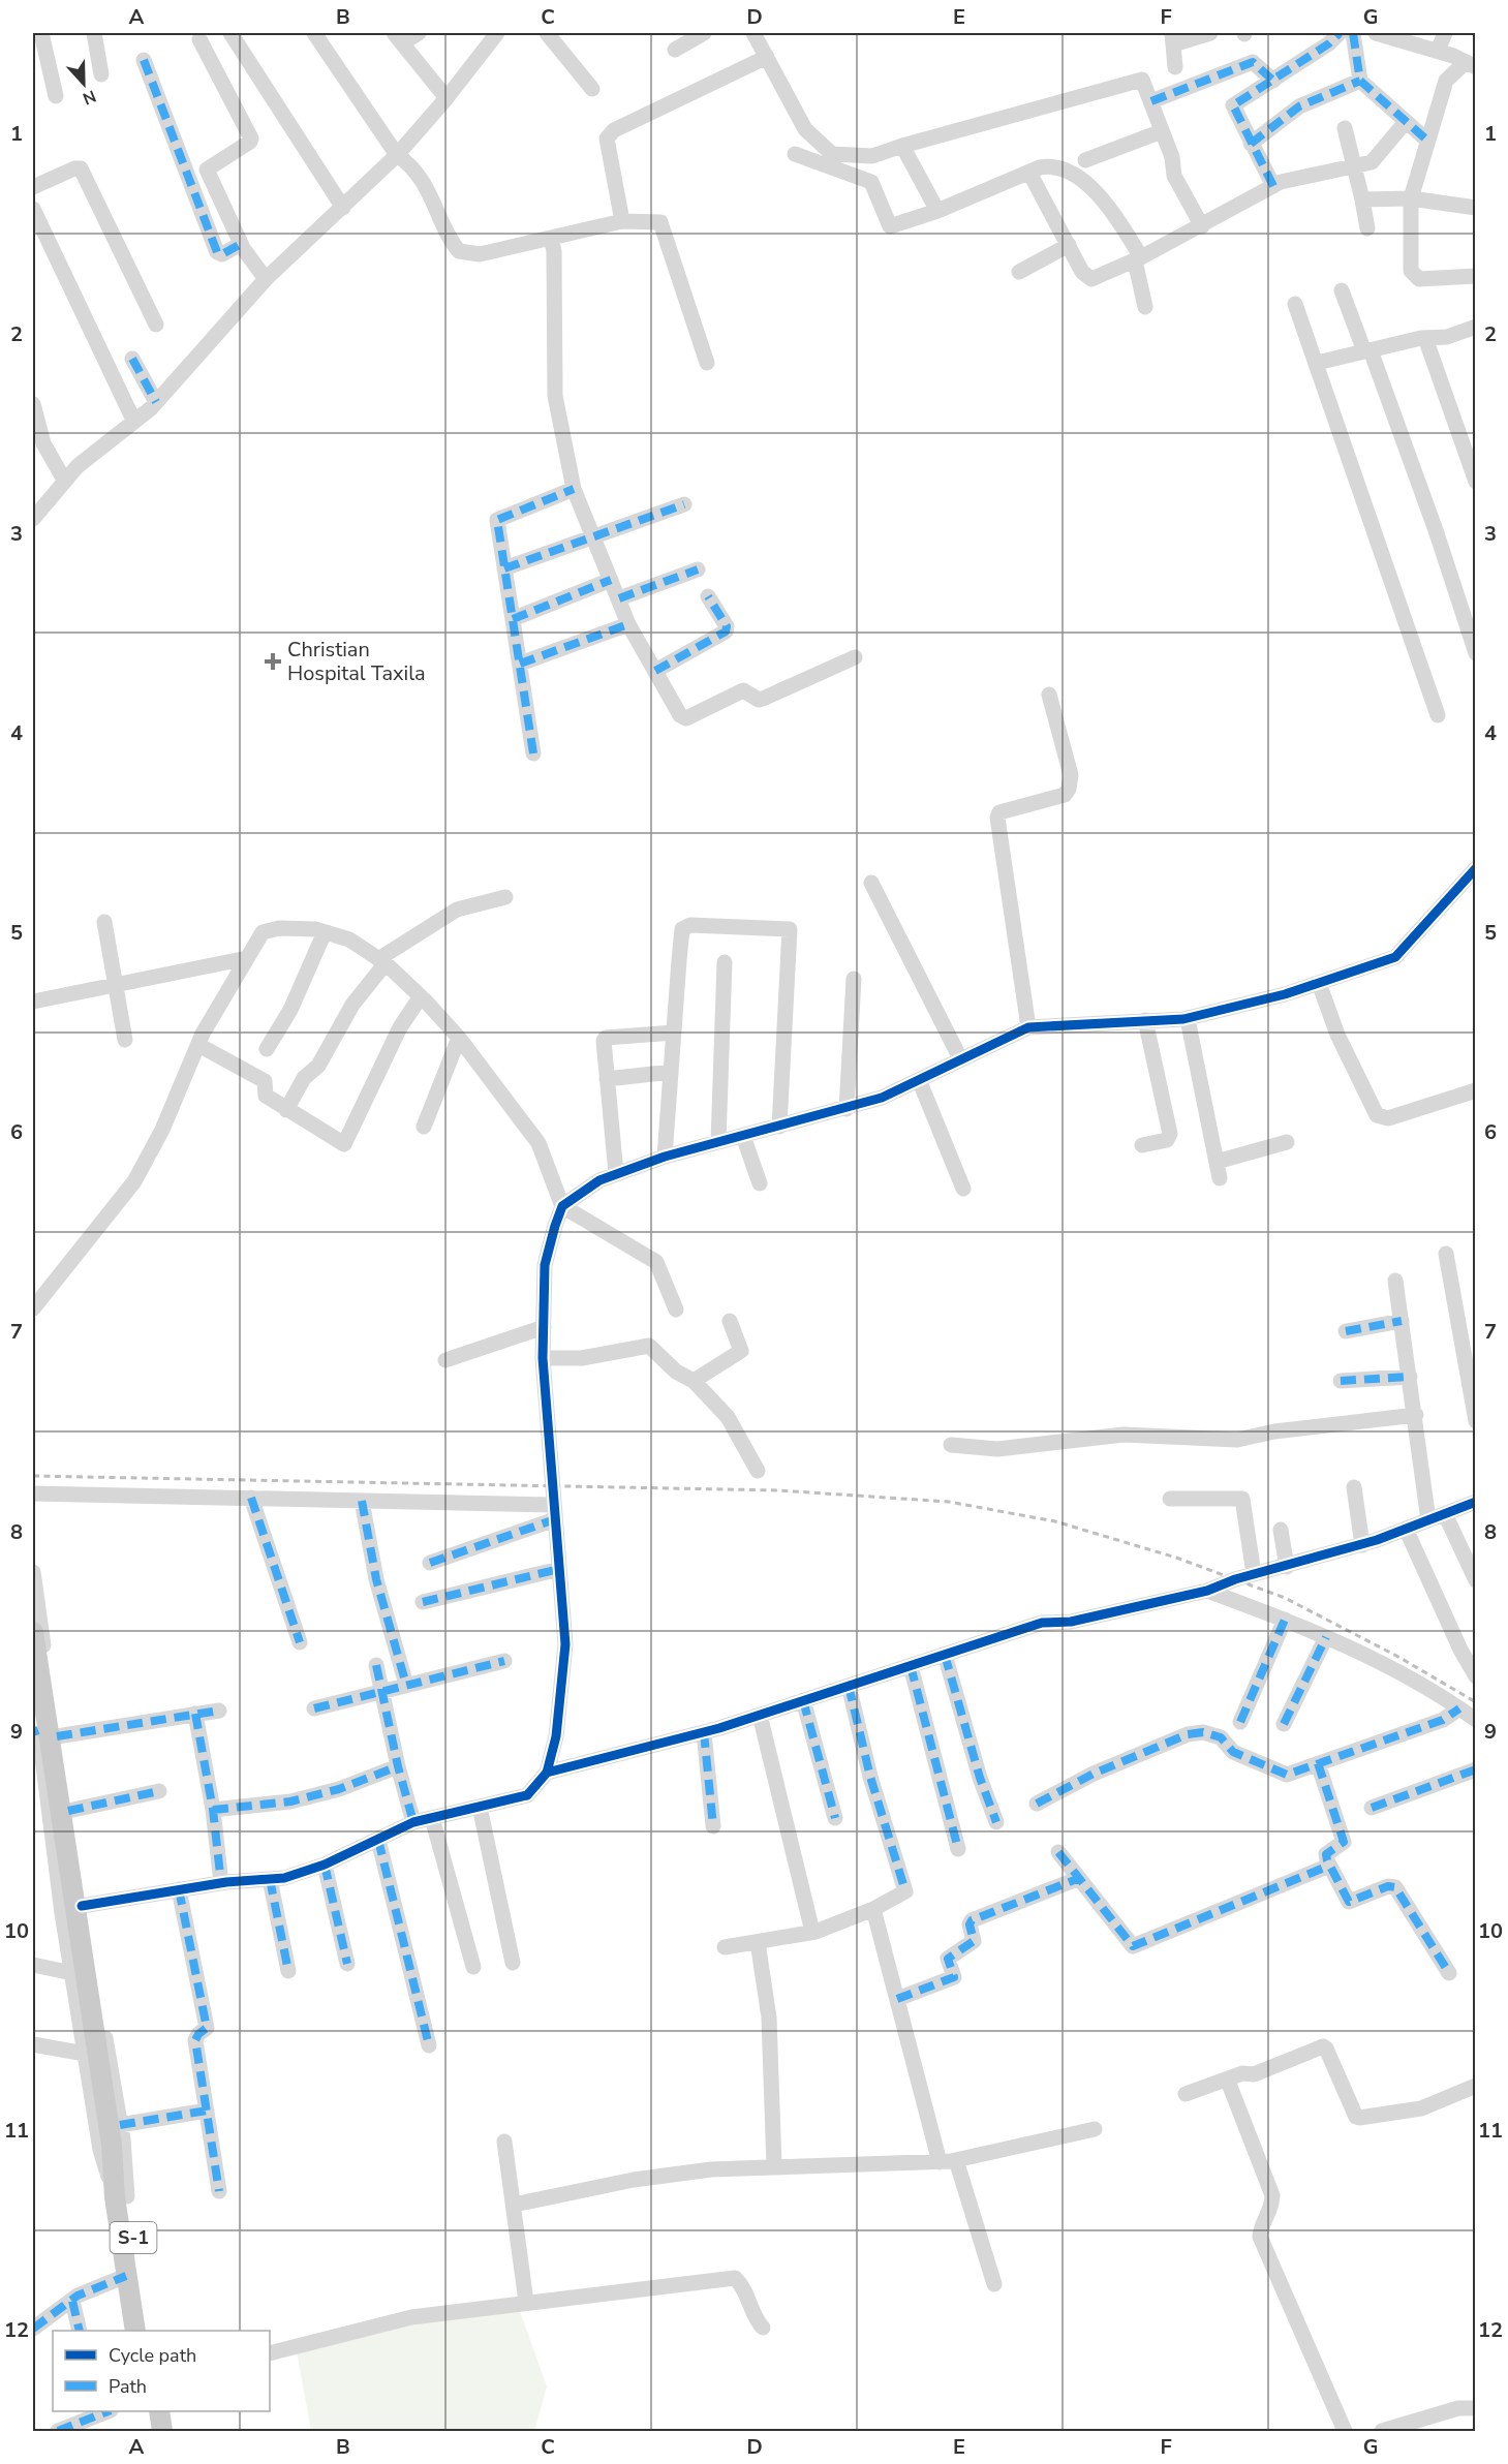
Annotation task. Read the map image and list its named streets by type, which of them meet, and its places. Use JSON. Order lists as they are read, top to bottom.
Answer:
{
  "streets": {
    "main road": ["S-1"]
  },
  "places": {
    "health": ["Christian Hospital Taxila"]
  },
  "legend": ["Cycle path", "Path"],
  "north": "bottom",
  "grid": {
    "columns": [
      "A",
      "B",
      "C",
      "D",
      "E",
      "F",
      "G"
    ],
    "rows": [
      "1",
      "2",
      "3",
      "4",
      "5",
      "6",
      "7",
      "8",
      "9",
      "10",
      "11",
      "12"
    ]
  }
}
